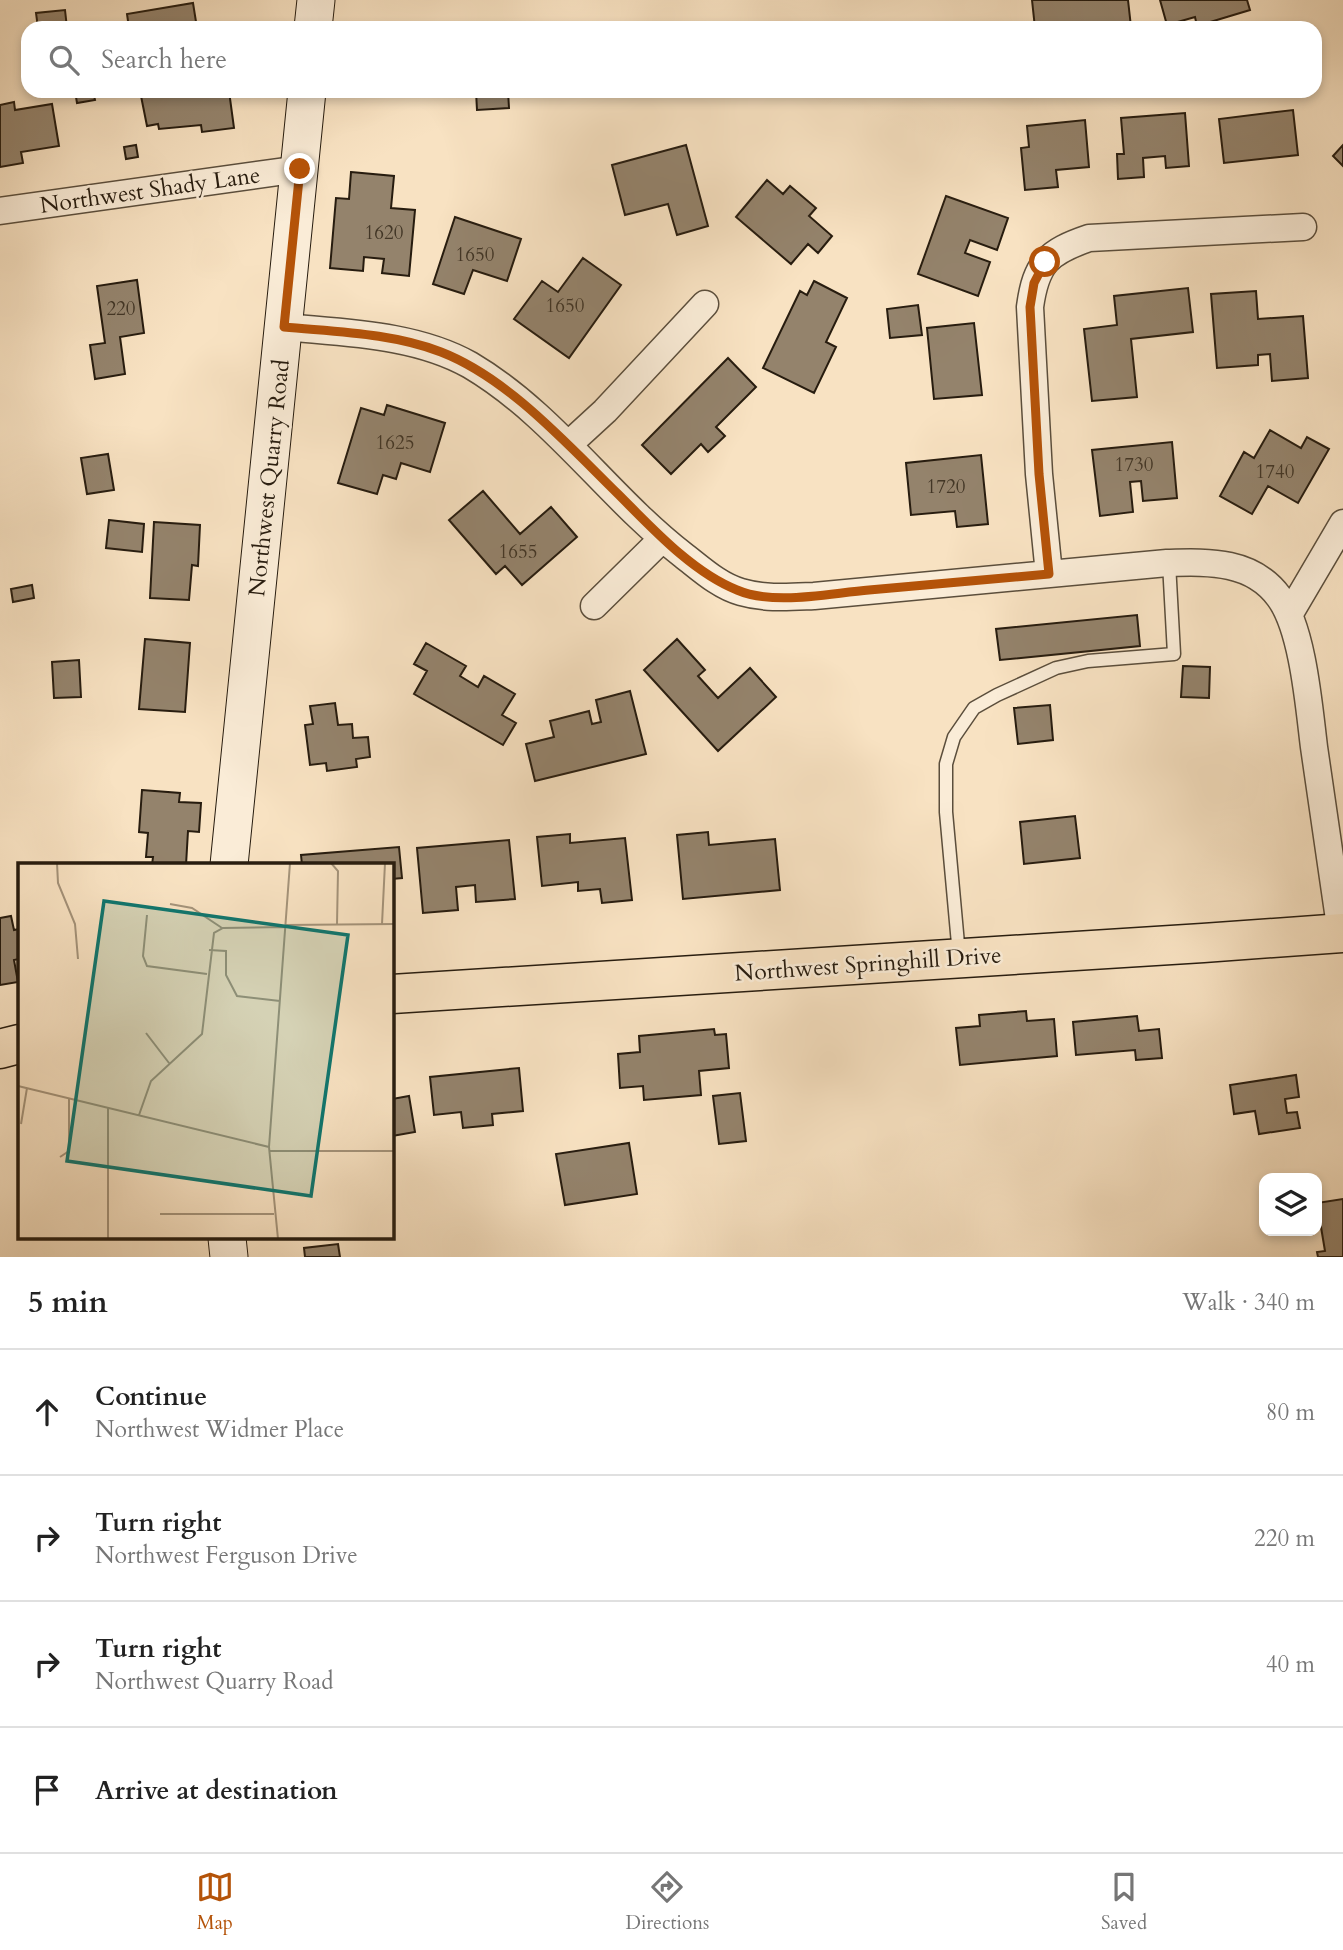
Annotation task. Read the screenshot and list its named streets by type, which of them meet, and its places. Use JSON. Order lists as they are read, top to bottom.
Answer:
{
  "streets": {
    "main road": ["Northwest Springhill Drive"],
    "street": ["Northwest Shady Lane", "Northwest Quarry Road"]
  },
  "crossings": [
    ["Northwest Shady Lane", "Northwest Quarry Road"]
  ],
  "house_numbers": [
    "1620",
    "1650",
    "1650",
    "220",
    "1625",
    "1730",
    "1740",
    "1720",
    "1655"
  ],
  "page": {
    "search": "Search here",
    "heading": ["5 min", "Walk · 340 m"],
    "list": [
      ["Continue", "Northwest Widmer Place", "80 m"],
      ["Turn right", "Northwest Ferguson Drive", "220 m"],
      ["Turn right", "Northwest Quarry Road", "40 m"],
      "Arrive at destination"
    ],
    "nav": ["Map", "Directions", "Saved"]
  }
}
